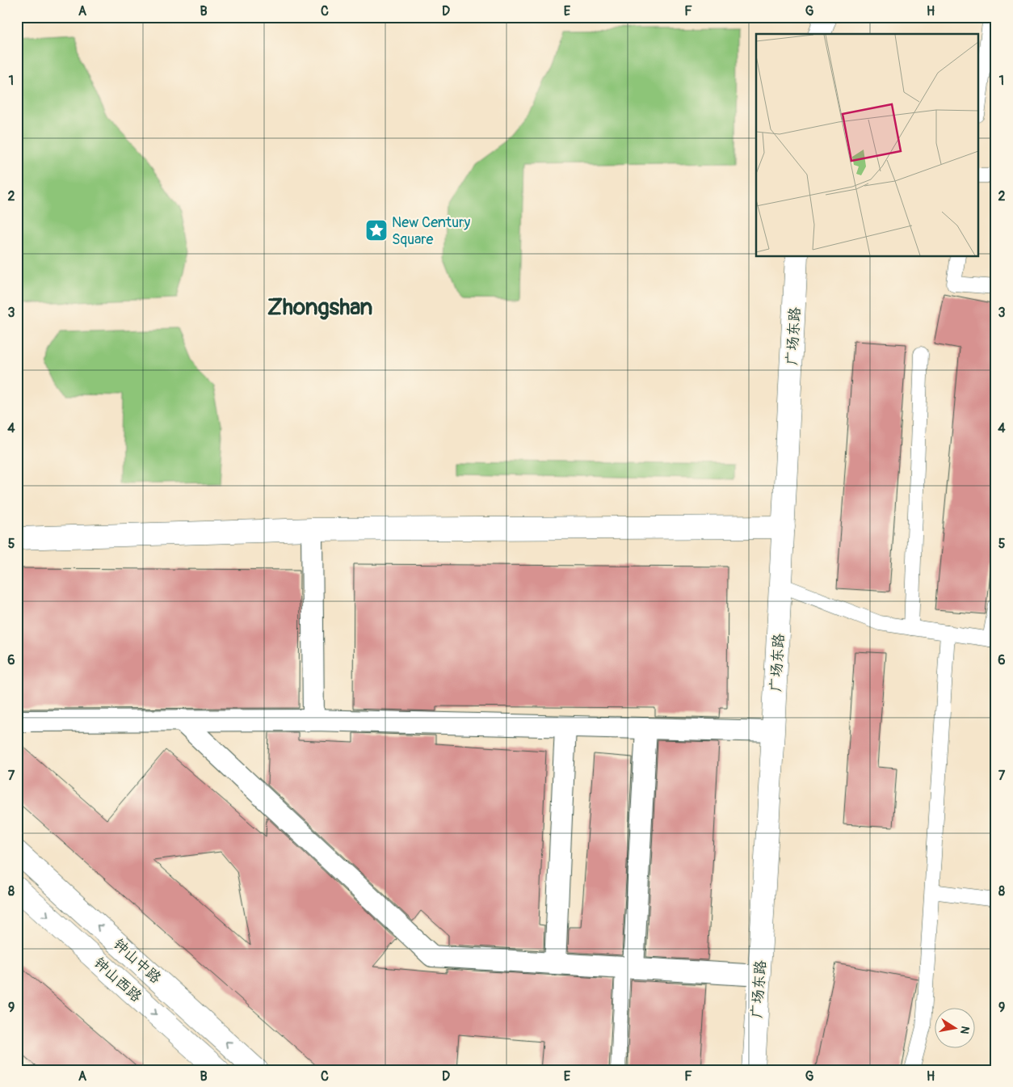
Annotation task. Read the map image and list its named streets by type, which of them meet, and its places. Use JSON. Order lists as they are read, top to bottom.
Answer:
{
  "streets": {
    "street": ["广场东路", "钟山中路", "钟山西路"]
  },
  "one_way": ["钟山中路", "钟山西路"],
  "districts": ["Zhongshan"],
  "places": {
    "place": ["New Century Square"]
  },
  "north": "right",
  "grid": {
    "columns": [
      "A",
      "B",
      "C",
      "D",
      "E",
      "F",
      "G",
      "H"
    ],
    "rows": [
      "1",
      "2",
      "3",
      "4",
      "5",
      "6",
      "7",
      "8",
      "9"
    ]
  }
}
